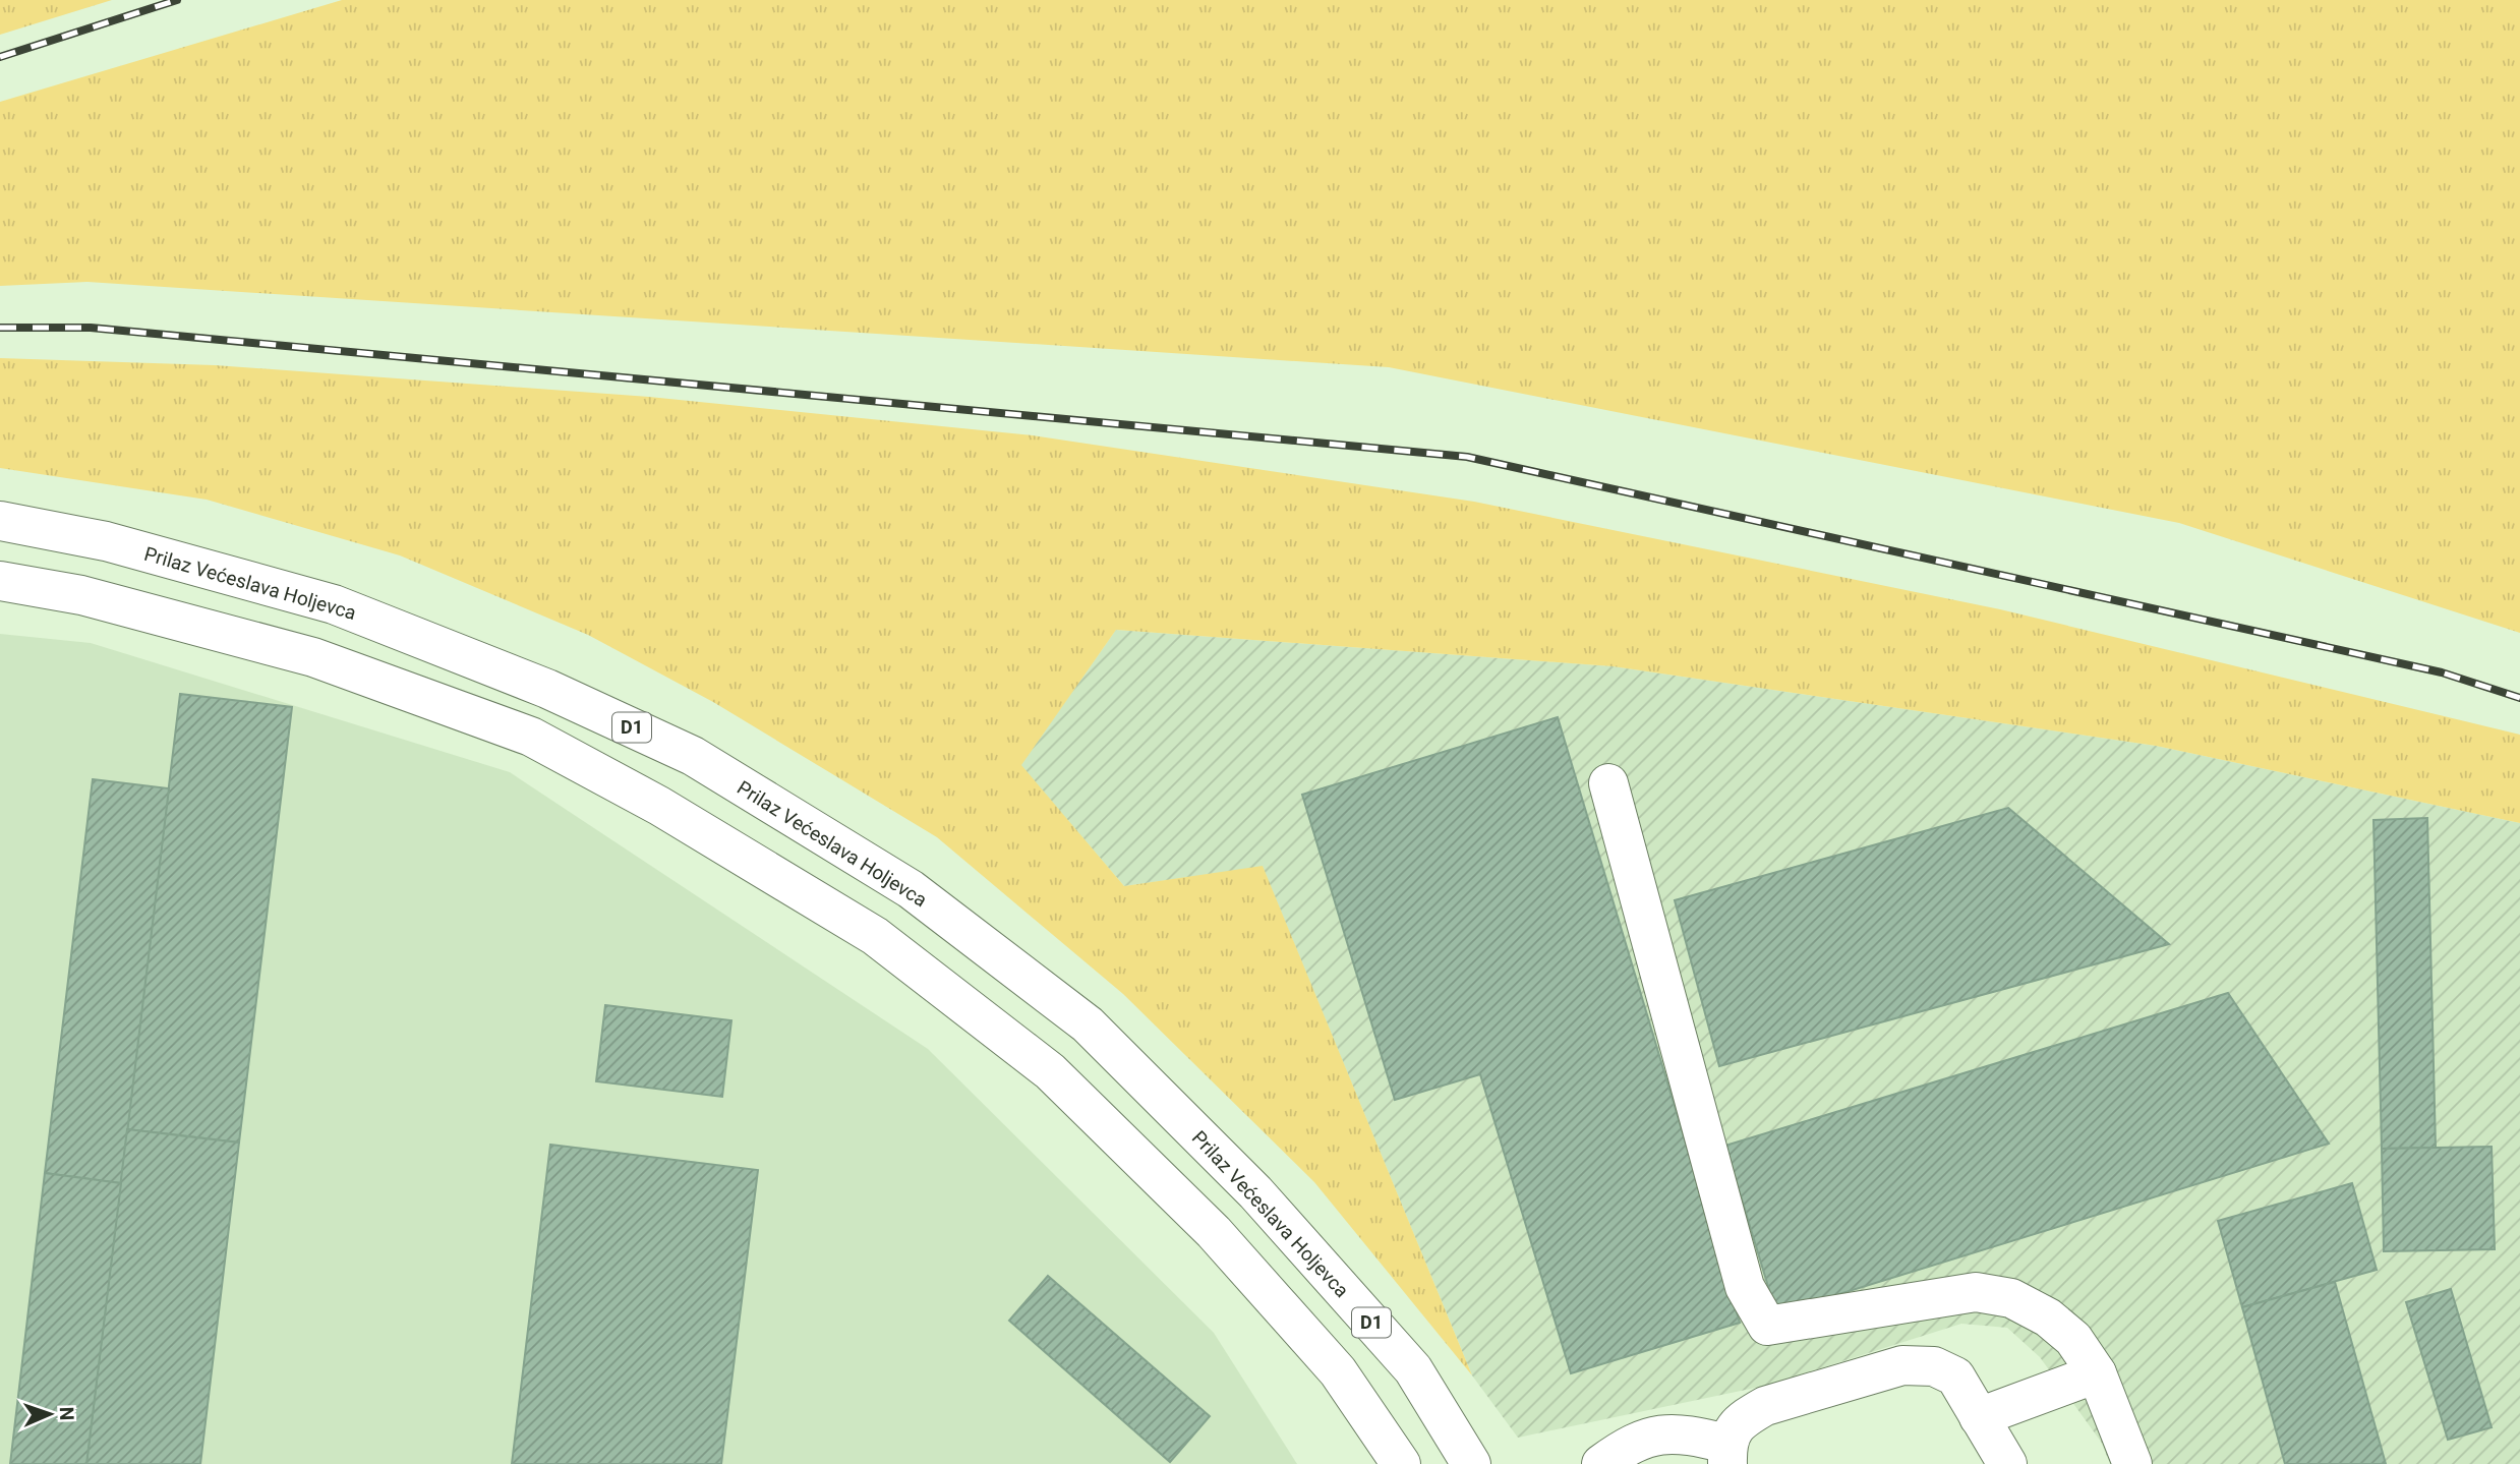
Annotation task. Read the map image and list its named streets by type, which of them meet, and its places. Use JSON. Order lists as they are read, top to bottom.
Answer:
{
  "streets": {
    "main road": ["Prilaz Većeslava Holjevca", "D1"]
  },
  "north": "right"
}
